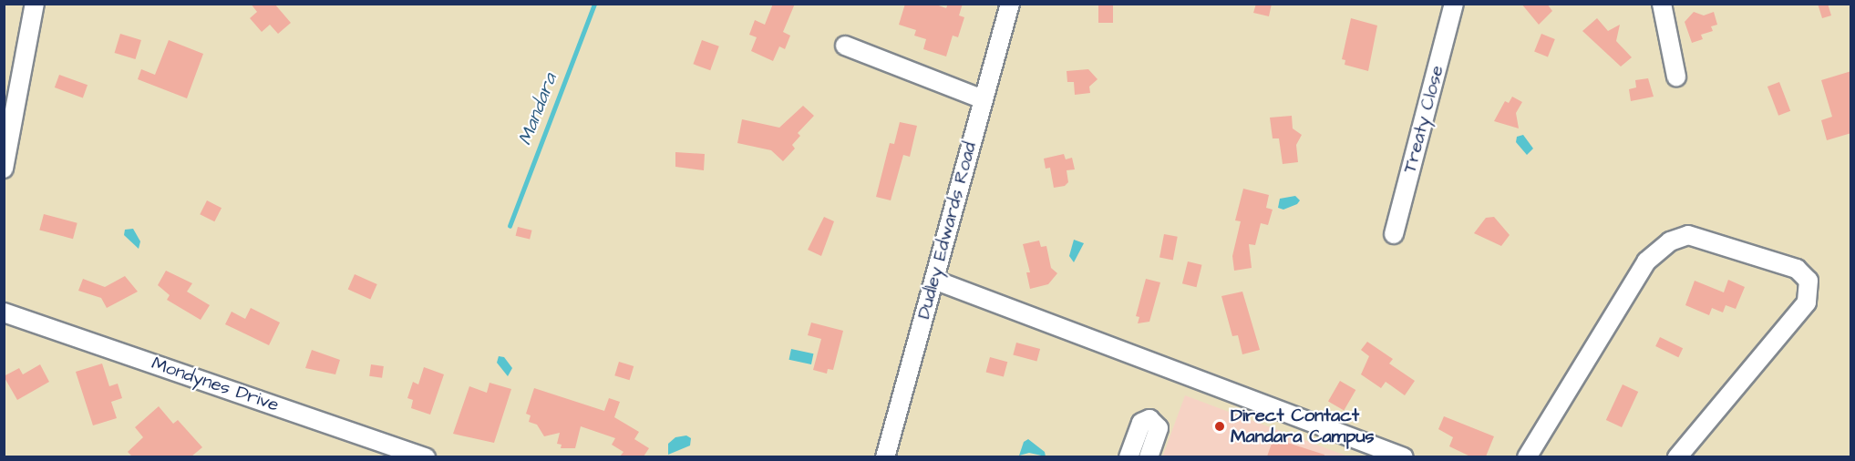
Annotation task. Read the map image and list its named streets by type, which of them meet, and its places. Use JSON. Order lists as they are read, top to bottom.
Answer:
{
  "streets": {
    "street": ["Treaty Close", "Dudley Edwards Road", "Mondynes Drive"]
  },
  "water": ["Mandara"],
  "places": ["Direct Contact Mandara Campus"]
}
